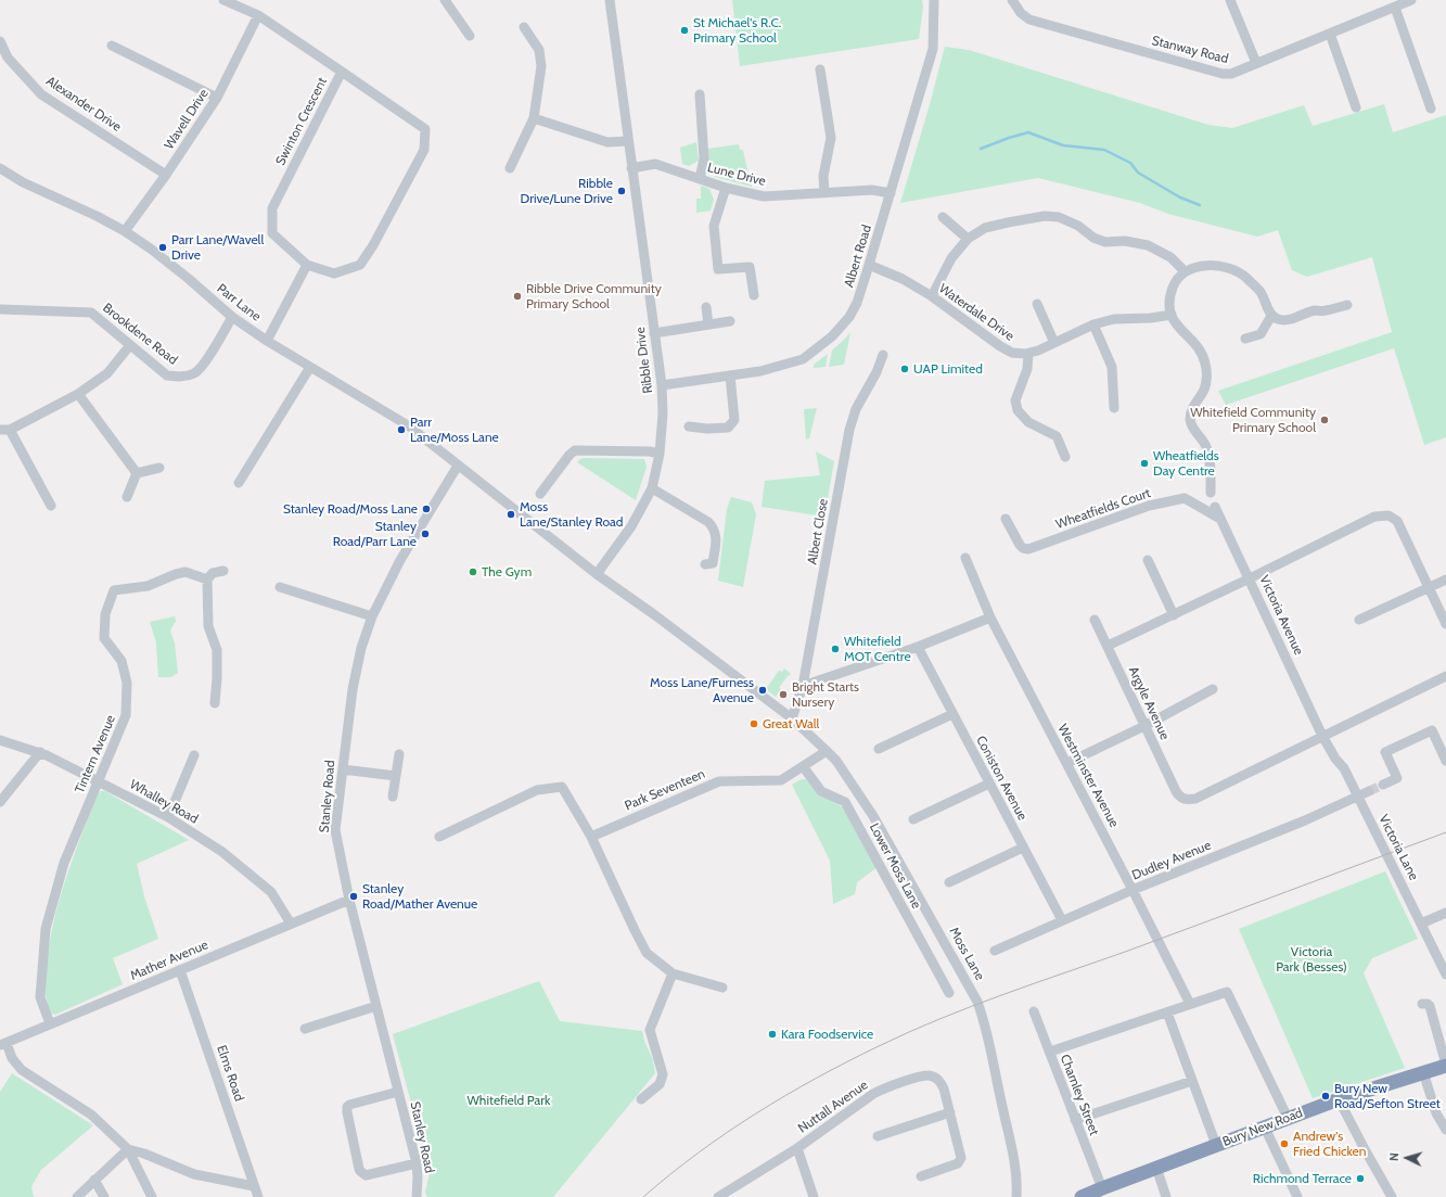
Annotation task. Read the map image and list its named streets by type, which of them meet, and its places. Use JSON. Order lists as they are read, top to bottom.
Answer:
{
  "streets": {
    "highway": ["Bury New Road"],
    "street": [
      "Stanway Road",
      "Alexander Drive",
      "Wavell Drive",
      "Swinton Crescent",
      "Lune Drive",
      "Albert Road",
      "Parr Lane",
      "Waterdale Drive",
      "Brookdene Road",
      "Ribble Drive",
      "Wheatfields Court",
      "Albert Close",
      "Victoria Avenue",
      "Argyle Avenue",
      "Tintern Avenue",
      "Westminster Avenue",
      "Coniston Avenue",
      "Park Seventeen",
      "Stanley Road",
      "Whalley Road",
      "Victoria Lane",
      "Dudley Avenue",
      "Lower Moss Lane",
      "Moss Lane",
      "Mather Avenue",
      "Elms Road",
      "Charnley Street",
      "Nuttall Avenue"
    ]
  },
  "crossings": [
    ["Alexander Drive", "Wavell Drive"],
    ["Wavell Drive", "Parr Lane"],
    ["Lune Drive", "Albert Road"],
    ["Lune Drive", "Ribble Drive"],
    ["Albert Road", "Waterdale Drive"],
    ["Albert Road", "Ribble Drive"],
    ["Parr Lane", "Brookdene Road"],
    ["Parr Lane", "Ribble Drive"],
    ["Parr Lane", "Albert Close"],
    ["Parr Lane", "Stanley Road"],
    ["Wheatfields Court", "Victoria Avenue"],
    ["Victoria Avenue", "Argyle Avenue"],
    ["Victoria Avenue", "Victoria Lane"],
    ["Argyle Avenue", "Victoria Lane"],
    ["Tintern Avenue", "Whalley Road"],
    ["Tintern Avenue", "Mather Avenue"],
    ["Westminster Avenue", "Dudley Avenue"],
    ["Coniston Avenue", "Dudley Avenue"],
    ["Park Seventeen", "Lower Moss Lane"],
    ["Park Seventeen", "Moss Lane"],
    ["Stanley Road", "Mather Avenue"],
    ["Whalley Road", "Mather Avenue"],
    ["Victoria Lane", "Dudley Avenue"],
    ["Mather Avenue", "Elms Road"],
    ["Charnley Street", "Bury New Road"]
  ],
  "parks": ["Victoria Park (Besses)", "Whitefield Park"],
  "places": [
    "St Michael's R.C. Primary School",
    "Ribble Drive/Lune Drive",
    "Parr Lane/Wavell Drive",
    "Ribble Drive Community Primary School",
    "UAP Limited",
    "Whitefield Community Primary School",
    "Parr Lane/Moss Lane",
    "Wheatfields Day Centre",
    "Stanley Road/Moss Lane",
    "Moss Lane/Stanley Road",
    "Stanley Road/Parr Lane",
    "The Gym",
    "Whitefield MOT Centre",
    "Moss Lane/Furness Avenue",
    "Bright Starts Nursery",
    "Great Wall",
    "Stanley Road/Mather Avenue",
    "Kara Foodservice",
    "Bury New Road/Sefton Street",
    "Andrew's Fried Chicken",
    "Richmond Terrace"
  ],
  "north": "left"
}
